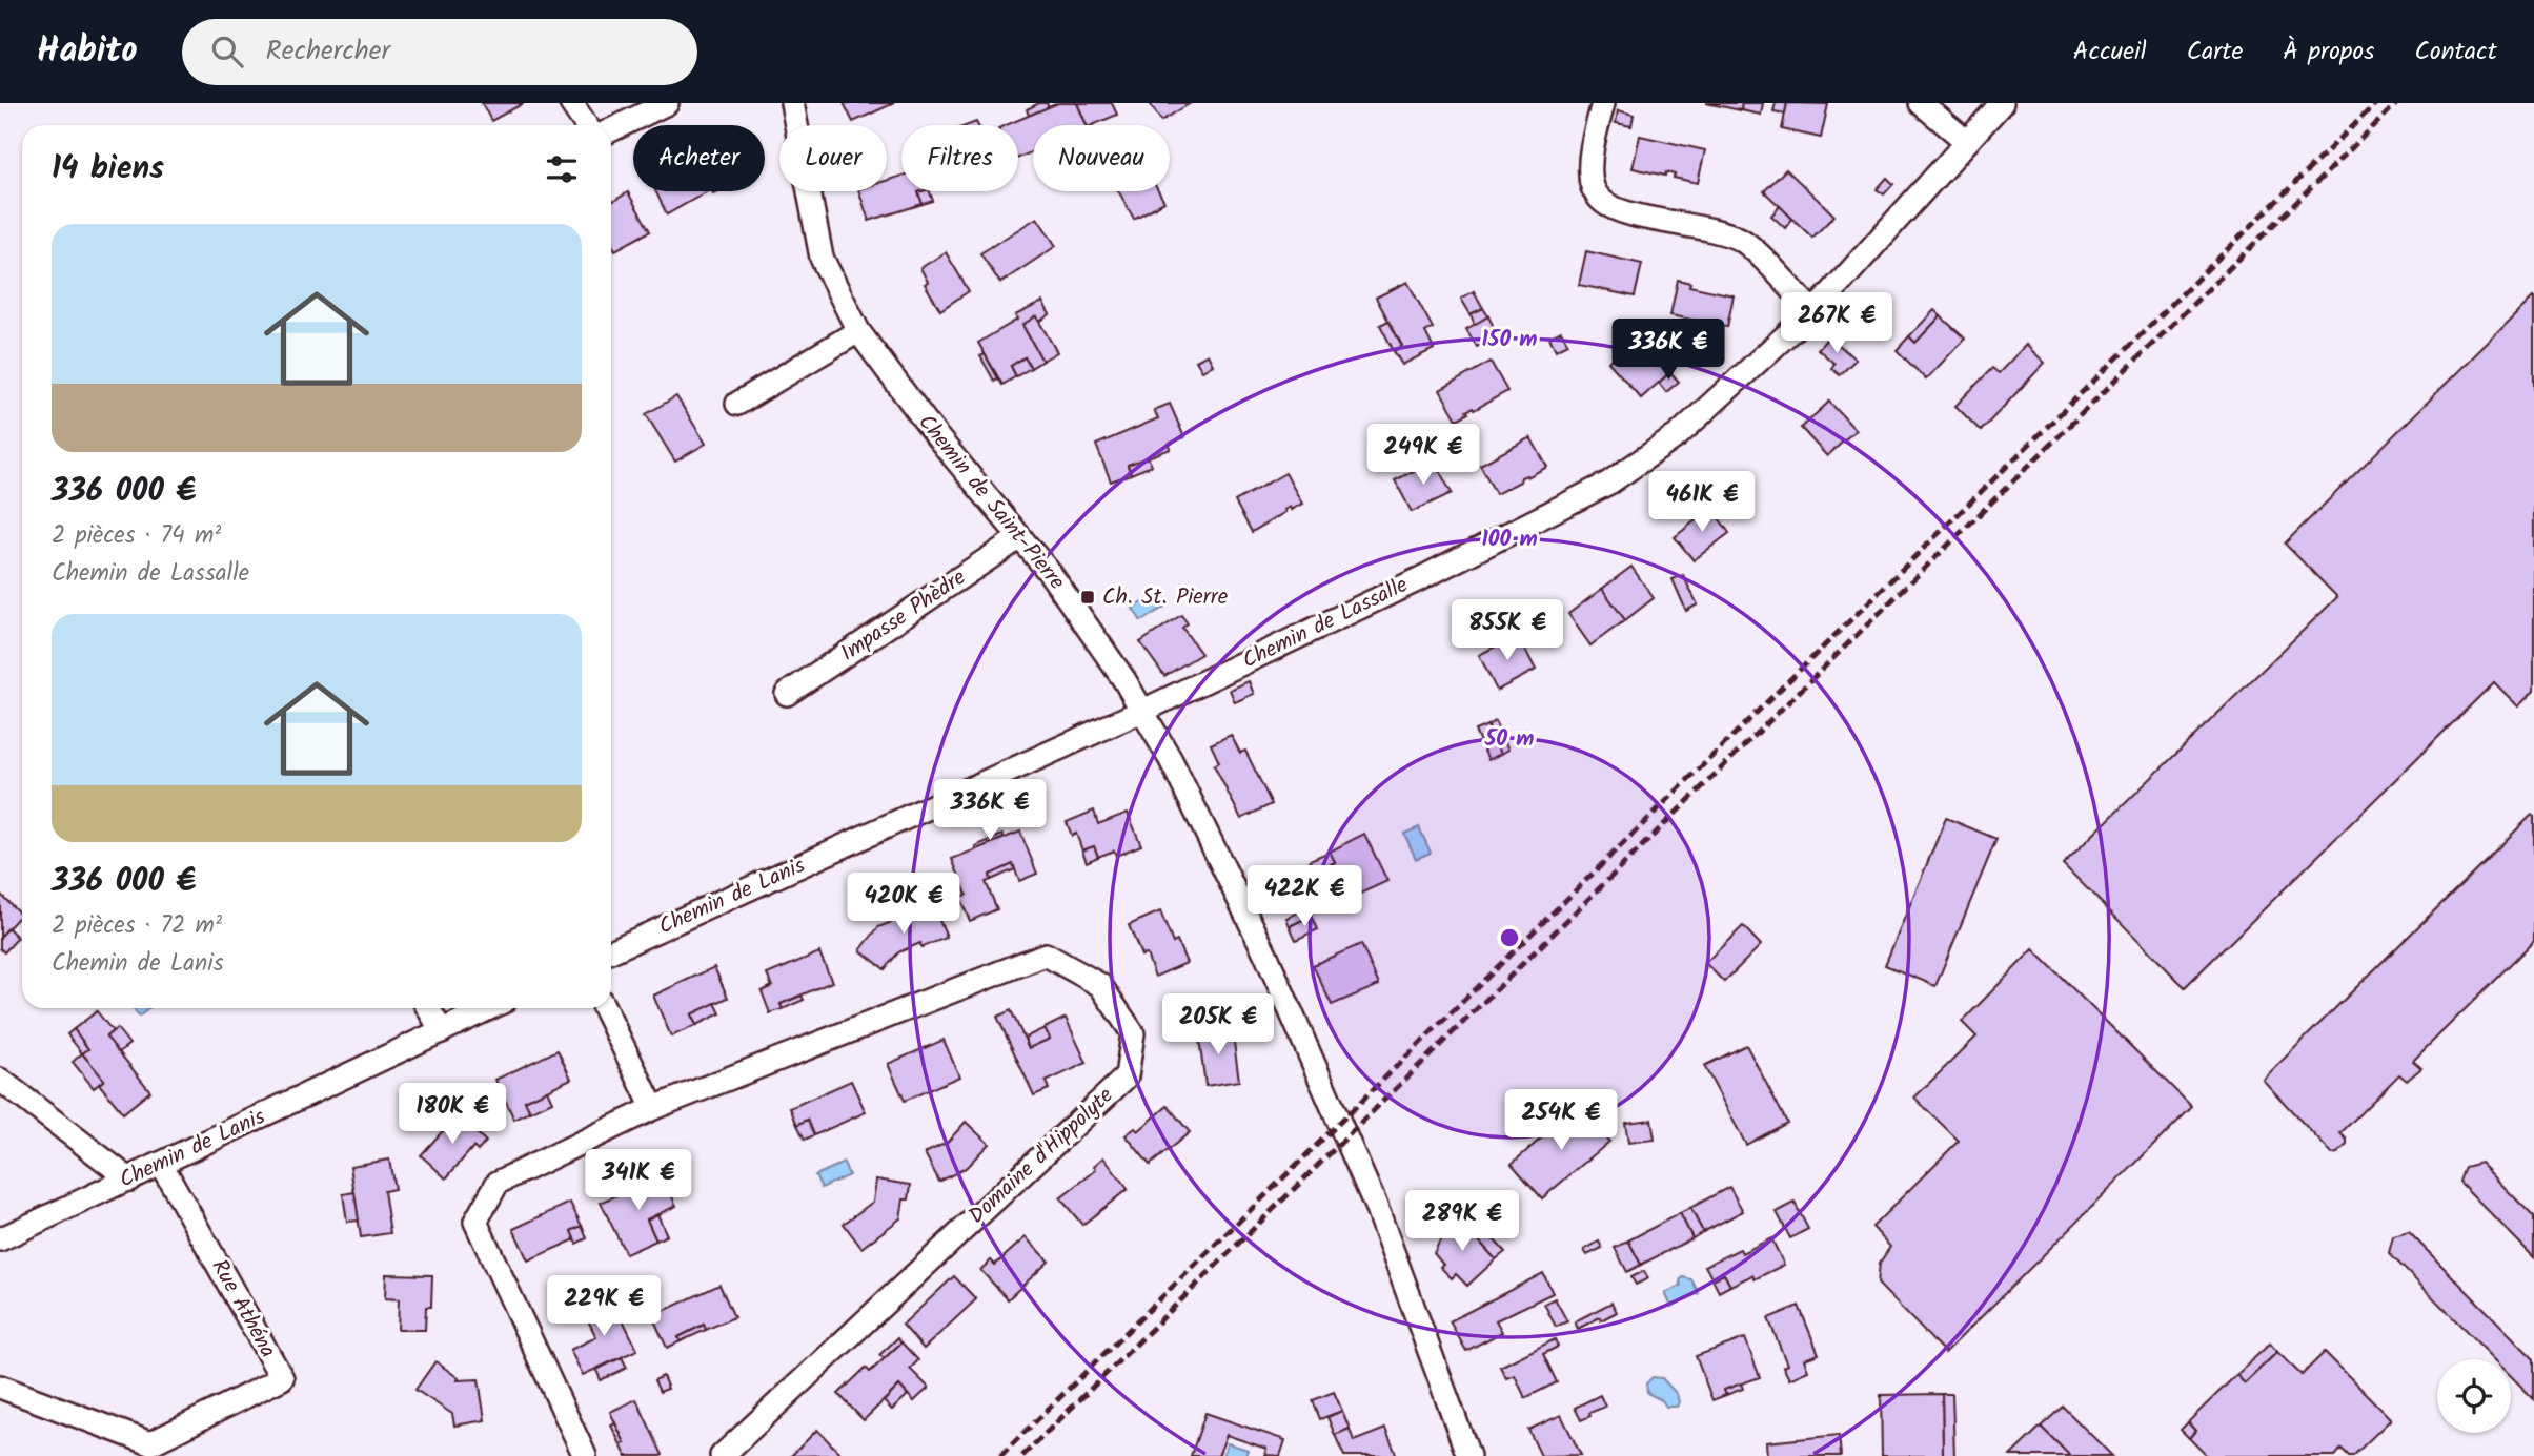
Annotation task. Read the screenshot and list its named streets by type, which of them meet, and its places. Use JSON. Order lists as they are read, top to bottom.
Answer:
{
  "streets": {
    "street": [
      "Chemin de Saint-Pierre",
      "Impasse Phèdre",
      "Chemin de Lassalle",
      "Chemin de Lanis",
      "Domaine d'Hippolyte",
      "Rue Athéna"
    ]
  },
  "crossings": [
    ["Chemin de Saint-Pierre", "Impasse Phèdre"],
    ["Chemin de Saint-Pierre", "Chemin de Lassalle"],
    ["Chemin de Saint-Pierre", "Chemin de Lanis"],
    ["Chemin de Lassalle", "Chemin de Lanis"],
    ["Chemin de Lanis", "Rue Athéna"]
  ],
  "places": {
    "transit": ["Ch. St. Pierre"]
  },
  "page": {
    "header": "Habito",
    "search": "Rechercher",
    "nav": [
      "Accueil",
      "Carte",
      "À propos",
      "Contact"
    ],
    "chip": [
      "Acheter",
      "Louer",
      "Filtres",
      "Nouveau"
    ],
    "heading": "14 biens",
    "list": [
      {
        "name": "336 000 €",
        "note": "2 pièces · 74 m² · Chemin de Lassalle"
      },
      {
        "name": "336 000 €",
        "note": "2 pièces · 72 m² · Chemin de Lanis"
      }
    ],
    "price": [
      "267K €",
      "336K €",
      "249K €",
      "461K €",
      "855K €",
      "336K €",
      "422K €",
      "420K €",
      "205K €",
      "180K €",
      "254K €",
      "341K €",
      "289K €",
      "229K €"
    ]
  },
  "rings": ["150 m", "100 m", "50 m"]
}
